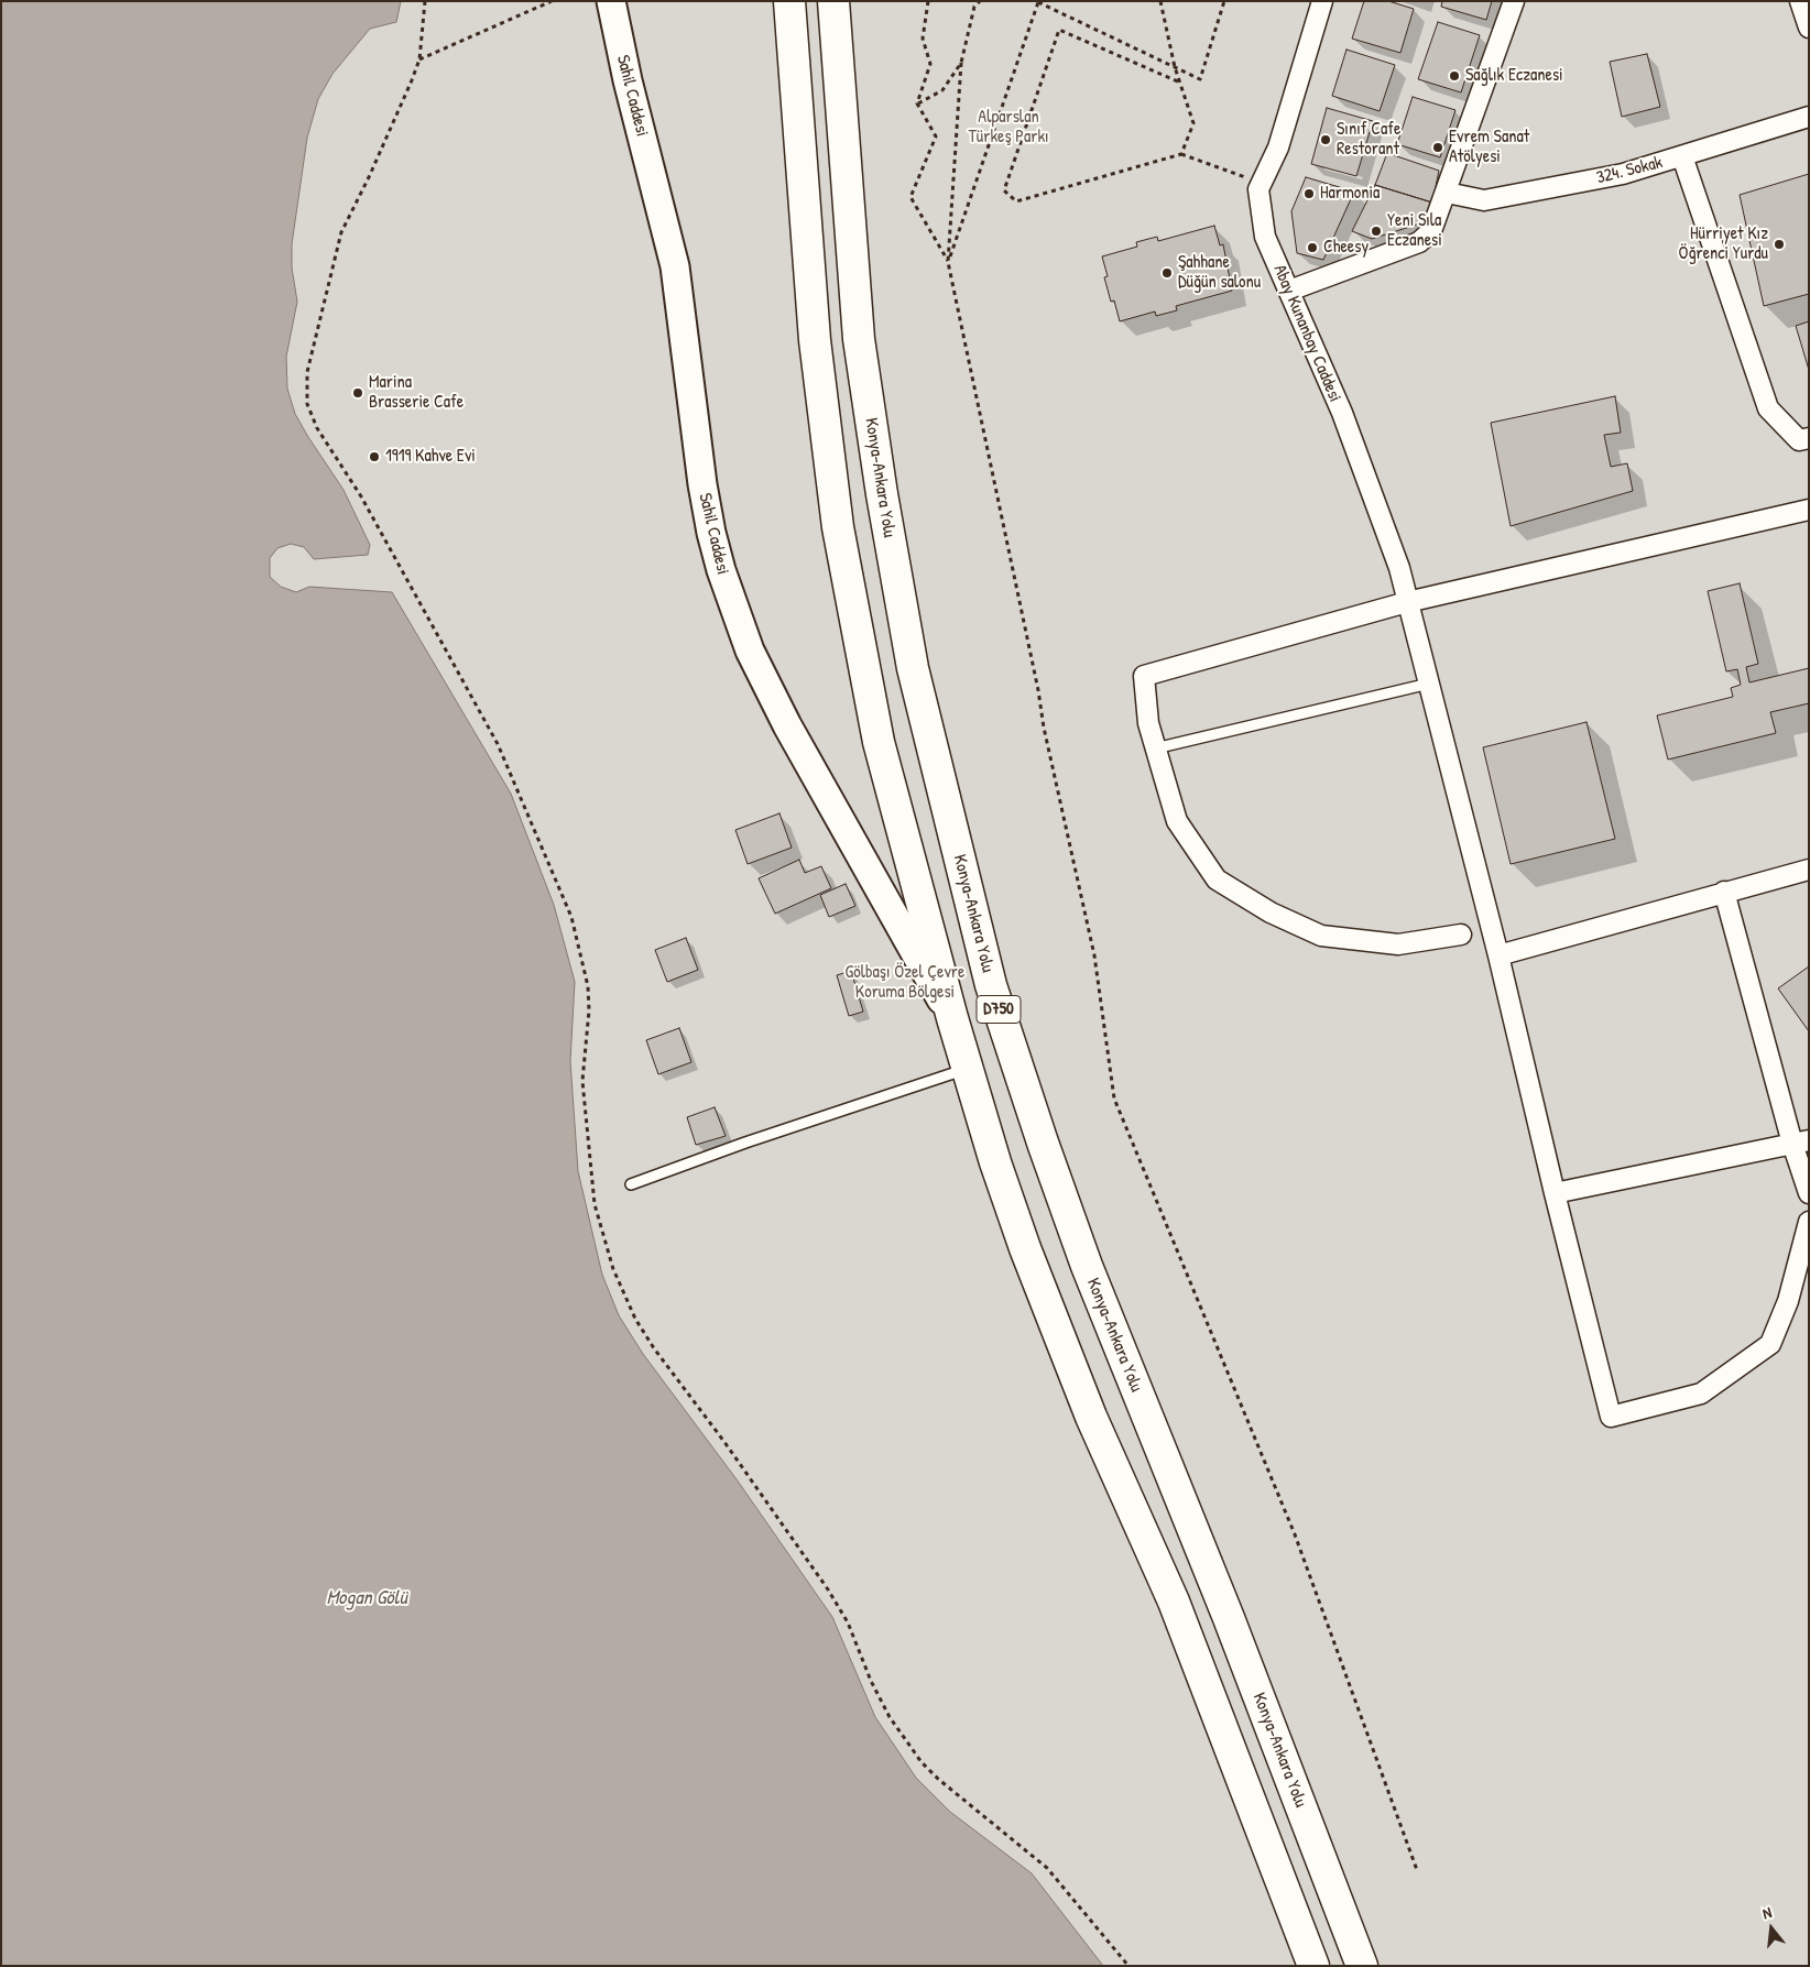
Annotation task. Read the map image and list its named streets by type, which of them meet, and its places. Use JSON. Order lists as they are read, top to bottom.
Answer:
{
  "streets": {
    "highway": ["Konya-Ankara Yolu", "D750"],
    "street": ["Sahil Caddesi", "324. Sokak", "Abay Kunanbay Caddesi"]
  },
  "crossings": [
    ["Sahil Caddesi", "D750"]
  ],
  "water": ["Mogan Gölü"],
  "parks": ["Alparslan Türkeş Parkı", "Gölbaşı Özel Çevre Koruma Bölgesi"],
  "places": [
    "Sağlık Eczanesi",
    "Sınıf Cafe Restorant",
    "Evrem Sanat Atölyesi",
    "Harmonia",
    "Yeni Sıla Eczanesi",
    "Hürriyet Kız Öğrenci Yurdu",
    "Cheesy",
    "Şahhane Düğün salonu",
    "Marina Brasserie Cafe",
    "1919 Kahve Evi"
  ],
  "north": "top"
}
